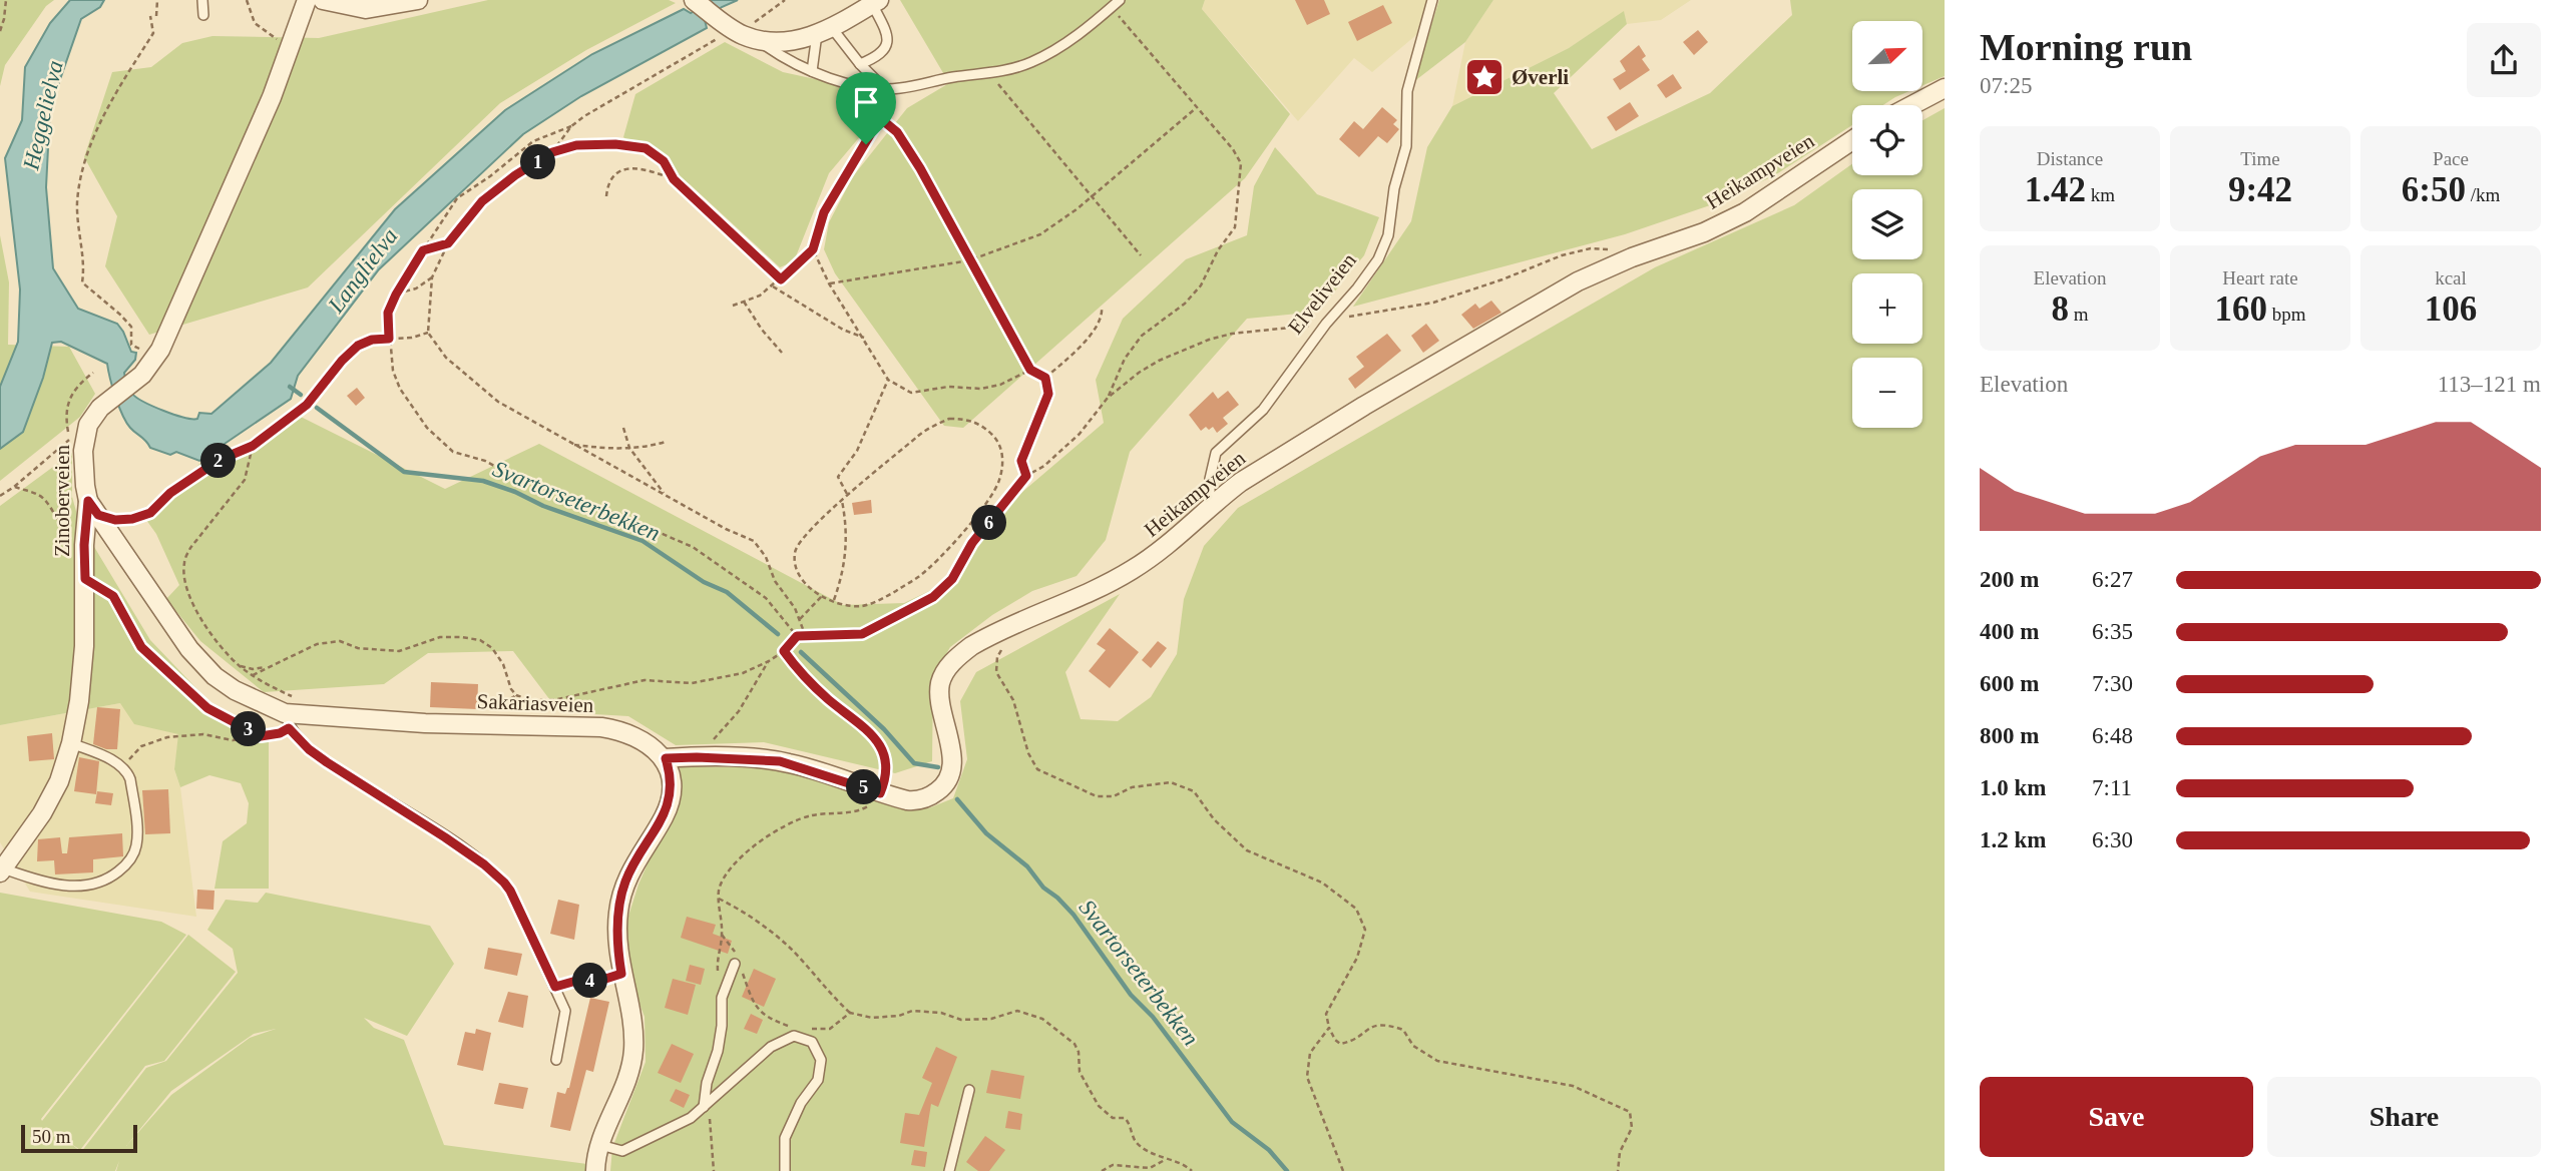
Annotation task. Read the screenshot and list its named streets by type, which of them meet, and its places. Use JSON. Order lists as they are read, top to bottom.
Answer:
{
  "streets": {
    "street": ["Heikampveien", "Zinoberveien", "Sakariasveien"],
    "lane": ["Elveliveien"]
  },
  "crossings": [
    ["Heikampveien", "Elveliveien"],
    ["Heikampveien", "Sakariasveien"],
    ["Zinoberveien", "Sakariasveien"]
  ],
  "water": ["Heggelielva", "Langlielva", "Svartorseterbekken"],
  "places": {
    "place": ["Øverli"]
  },
  "scale_bar": "50 m",
  "north": "top right",
  "page": {
    "heading": ["Morning run", "07:25"],
    "map_buttons": ["+", "−"],
    "stats": [
      ["Distance", "1.42 km"],
      ["Time", "9:42"],
      ["Pace", "6:50 /km"],
      ["Elevation", "8 m"],
      ["Heart rate", "160 bpm"],
      ["kcal", "106"]
    ],
    "pins": [
      "1",
      "2",
      "6",
      "3",
      "5",
      "4"
    ],
    "chart": ["Elevation", "113–121 m"],
    "list": [
      {
        "name": "200 m",
        "note": "6:27"
      },
      {
        "name": "400 m",
        "note": "6:35"
      },
      {
        "name": "600 m",
        "note": "7:30"
      },
      {
        "name": "800 m",
        "note": "6:48"
      },
      {
        "name": "1.0 km",
        "note": "7:11"
      },
      {
        "name": "1.2 km",
        "note": "6:30"
      }
    ],
    "buttons": ["Save", "Share"],
    "scale": "50 m"
  }
}
